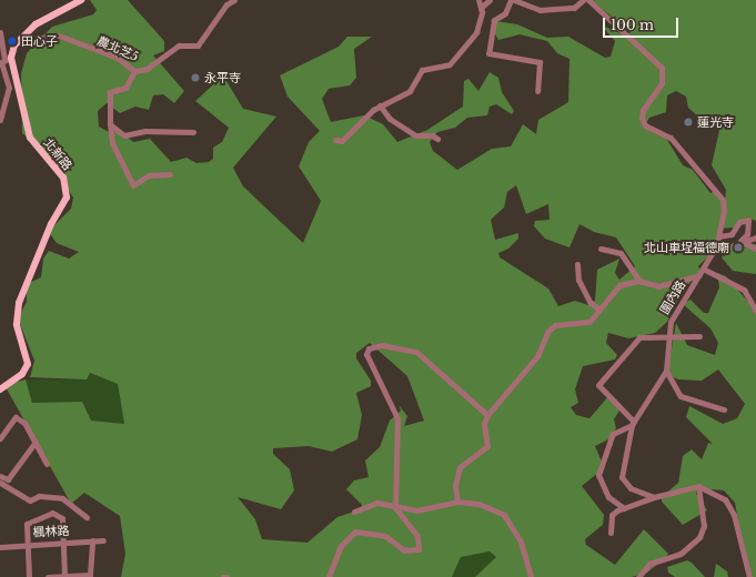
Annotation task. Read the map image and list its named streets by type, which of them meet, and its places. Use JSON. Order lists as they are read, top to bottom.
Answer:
{
  "streets": {
    "main road": ["北新路"],
    "street": ["農北芝5", "圍內路", "楓林路"]
  },
  "places": [
    "田心子",
    "永平寺",
    "蓮光寺",
    "北山車埕福德廟"
  ],
  "scale_bar": "100 m"
}
